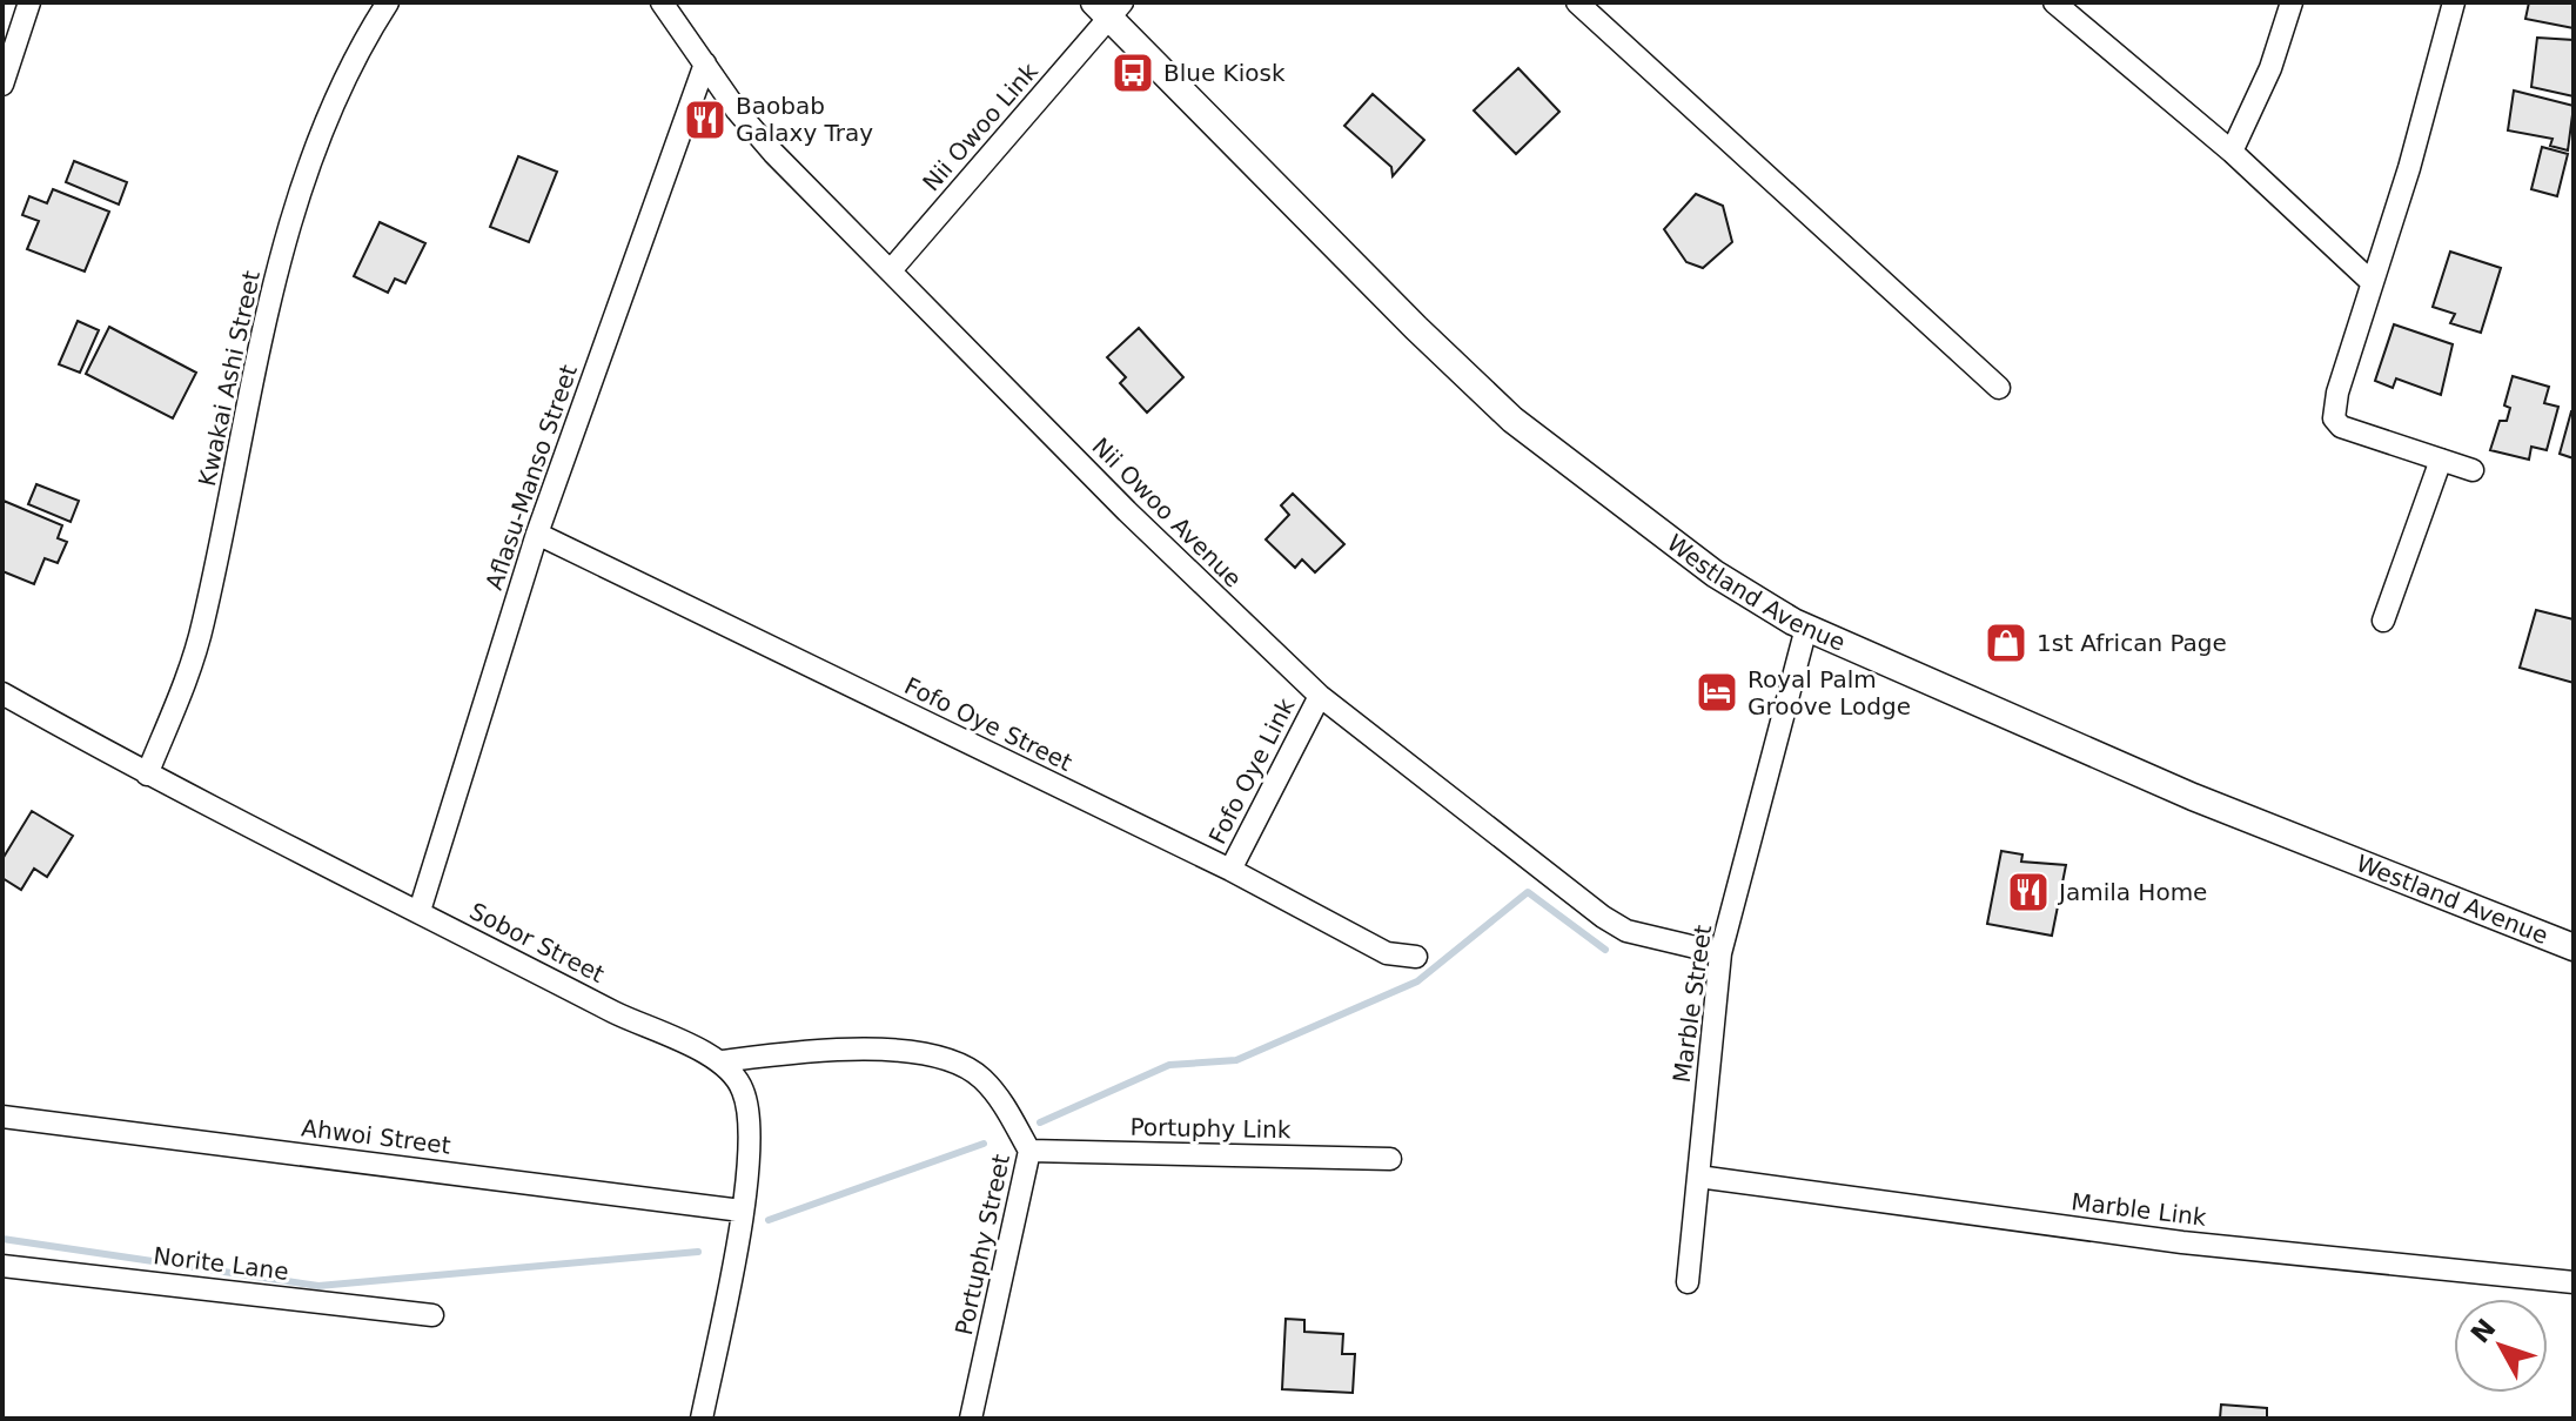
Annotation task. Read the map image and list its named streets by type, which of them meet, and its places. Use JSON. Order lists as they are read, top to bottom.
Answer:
{
  "streets": {
    "street": [
      "Nii Owoo Link",
      "Kwakai Ashi Street",
      "Aflasu-Manso Street",
      "Nii Owoo Avenue",
      "Westland Avenue",
      "Fofo Oye Street",
      "Fofo Oye Link",
      "Sobor Street",
      "Marble Street",
      "Portuphy Link",
      "Ahwoi Street",
      "Marble Link",
      "Portuphy Street",
      "Norite Lane"
    ]
  },
  "crossings": [
    ["Nii Owoo Link", "Nii Owoo Avenue"],
    ["Nii Owoo Link", "Westland Avenue"],
    ["Kwakai Ashi Street", "Sobor Street"],
    ["Aflasu-Manso Street", "Nii Owoo Avenue"],
    ["Aflasu-Manso Street", "Fofo Oye Street"],
    ["Aflasu-Manso Street", "Sobor Street"],
    ["Nii Owoo Avenue", "Fofo Oye Link"],
    ["Nii Owoo Avenue", "Marble Street"],
    ["Westland Avenue", "Marble Street"],
    ["Fofo Oye Street", "Fofo Oye Link"],
    ["Sobor Street", "Portuphy Street"],
    ["Marble Street", "Marble Link"],
    ["Portuphy Link", "Portuphy Street"]
  ],
  "places": {
    "bus stop": ["Blue Kiosk"],
    "restaurant": ["Baobab Galaxy Tray", "Jamila Home"],
    "shop": ["1st African Page"],
    "hotel": ["Royal Palm Groove Lodge"]
  },
  "north": "top left"
}
